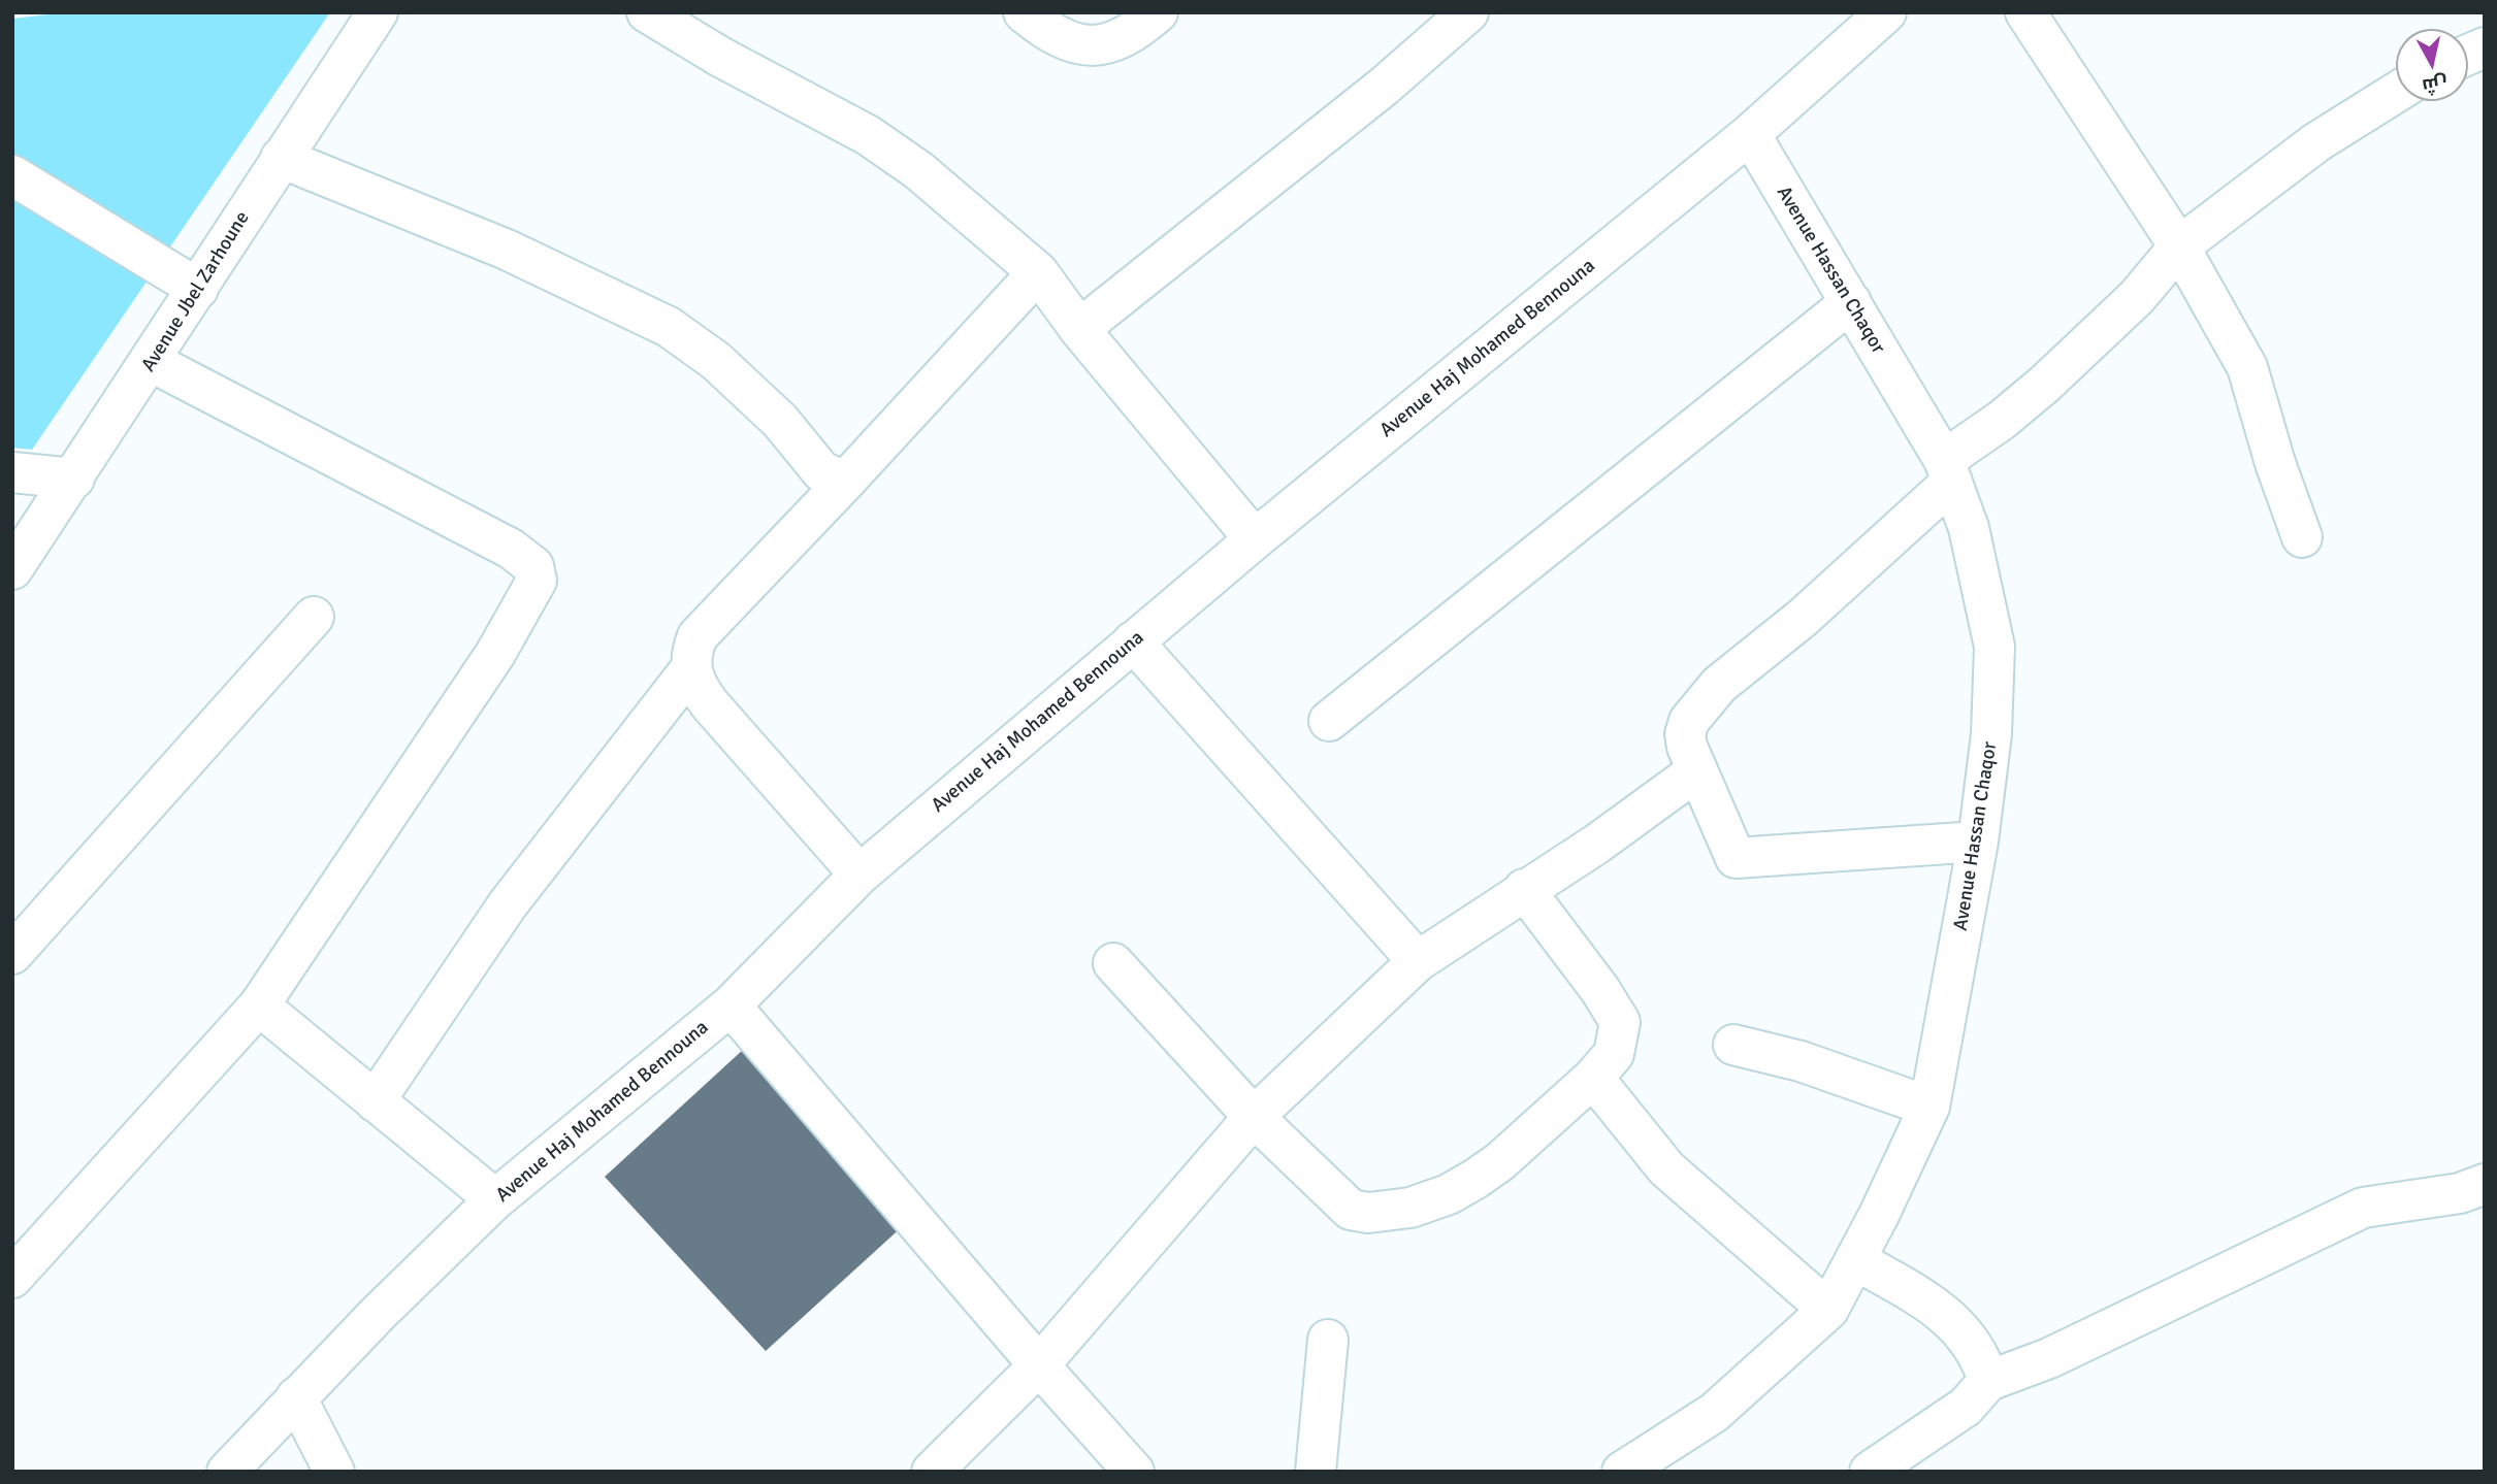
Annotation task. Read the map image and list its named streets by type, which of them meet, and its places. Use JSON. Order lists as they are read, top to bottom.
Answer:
{
  "streets": {
    "street": ["Avenue Hassan Chaqor", "Avenue Jbel Zarhoune", "Avenue Haj Mohamed Bennouna"]
  },
  "crossings": [
    ["Avenue Hassan Chaqor", "Avenue Haj Mohamed Bennouna"]
  ],
  "north": "bottom"
}
